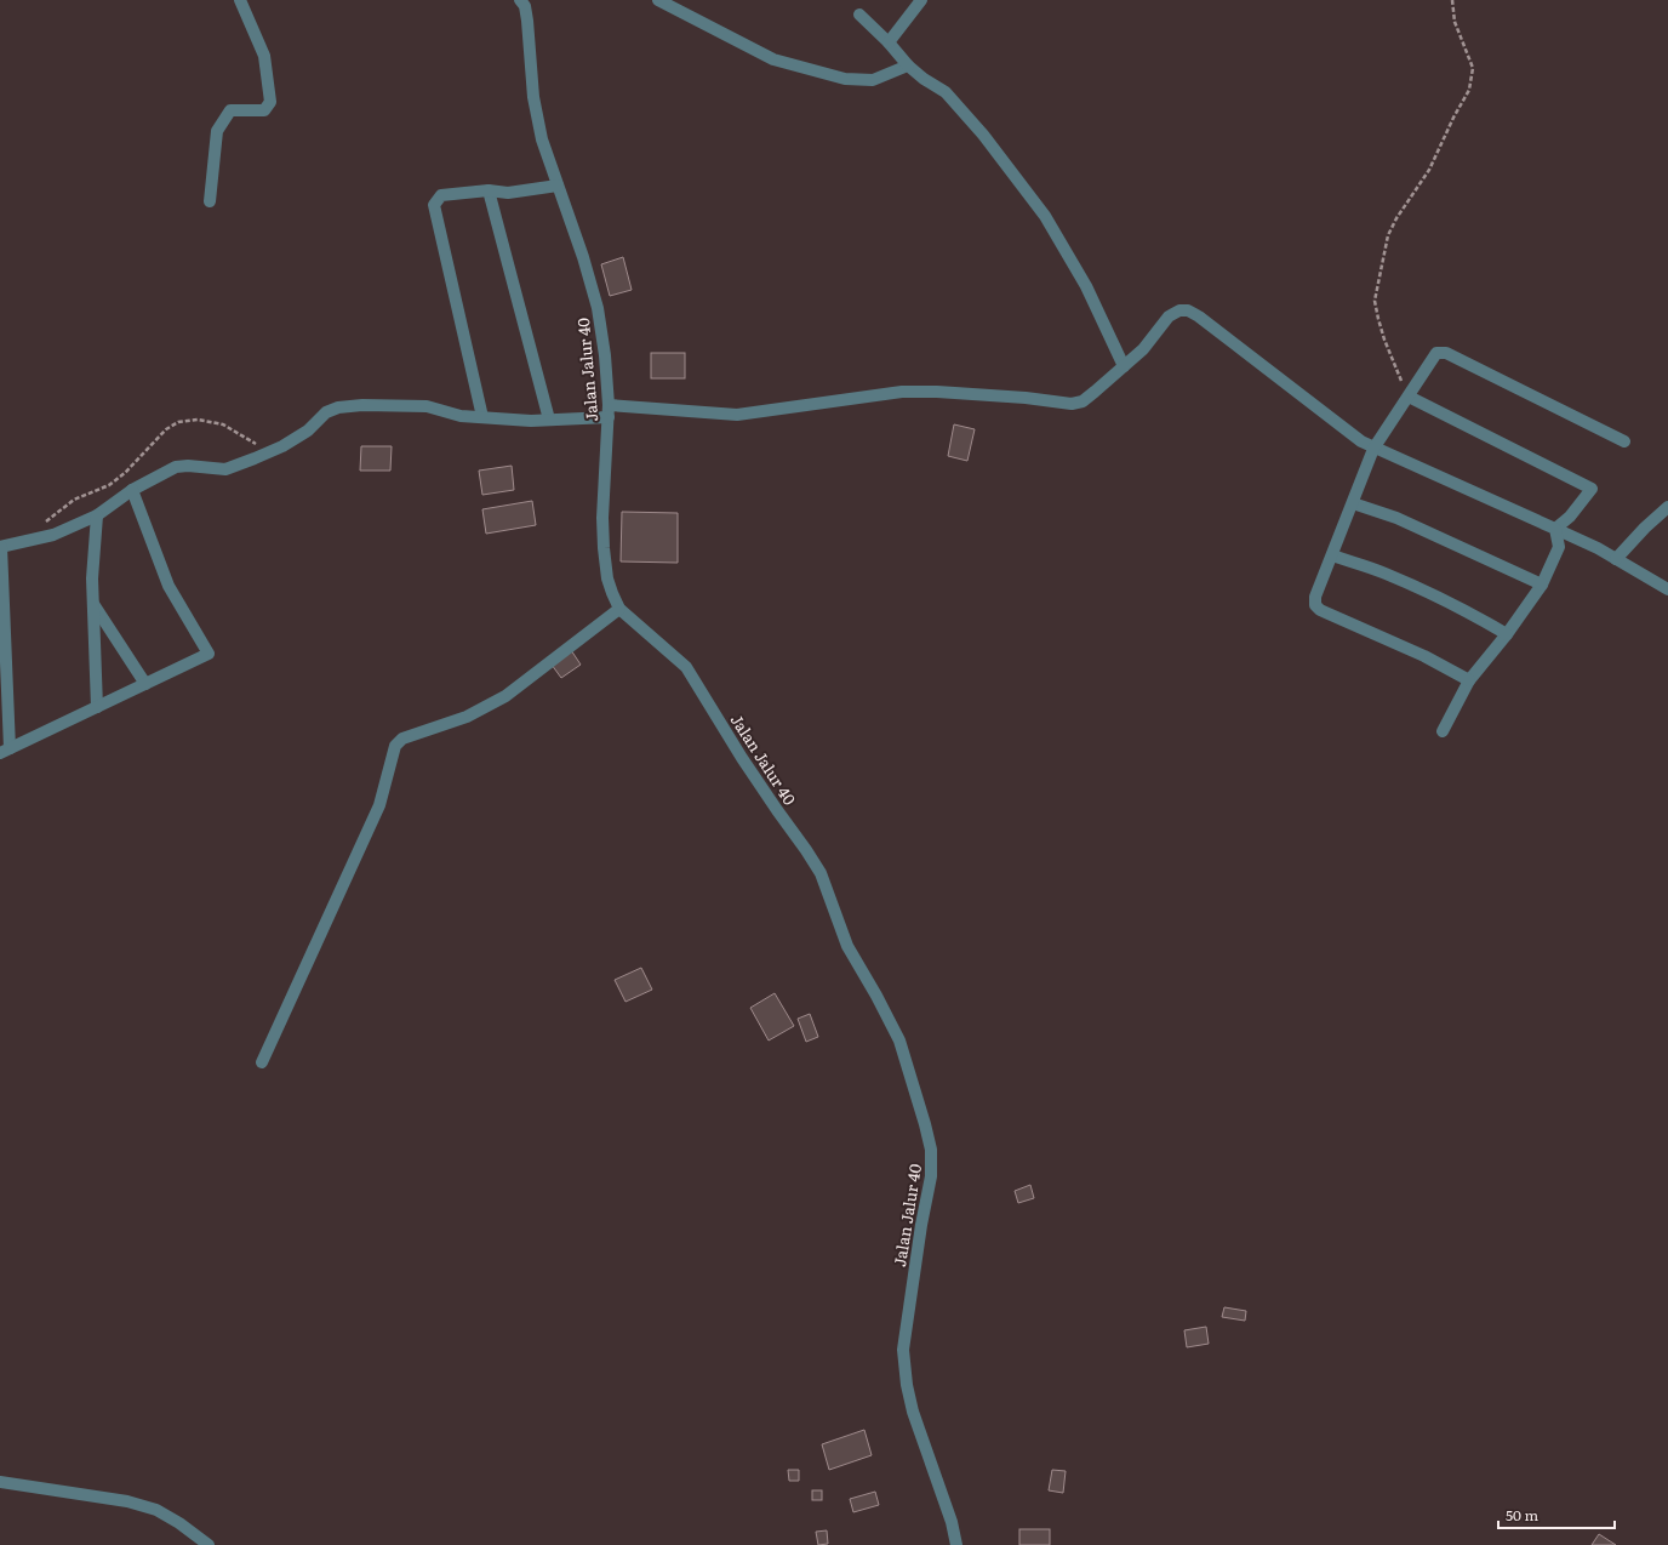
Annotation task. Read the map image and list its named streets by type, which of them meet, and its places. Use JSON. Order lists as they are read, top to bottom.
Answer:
{
  "streets": {
    "street": ["Jalan Jalur 40"]
  },
  "scale_bar": "50 m"
}
